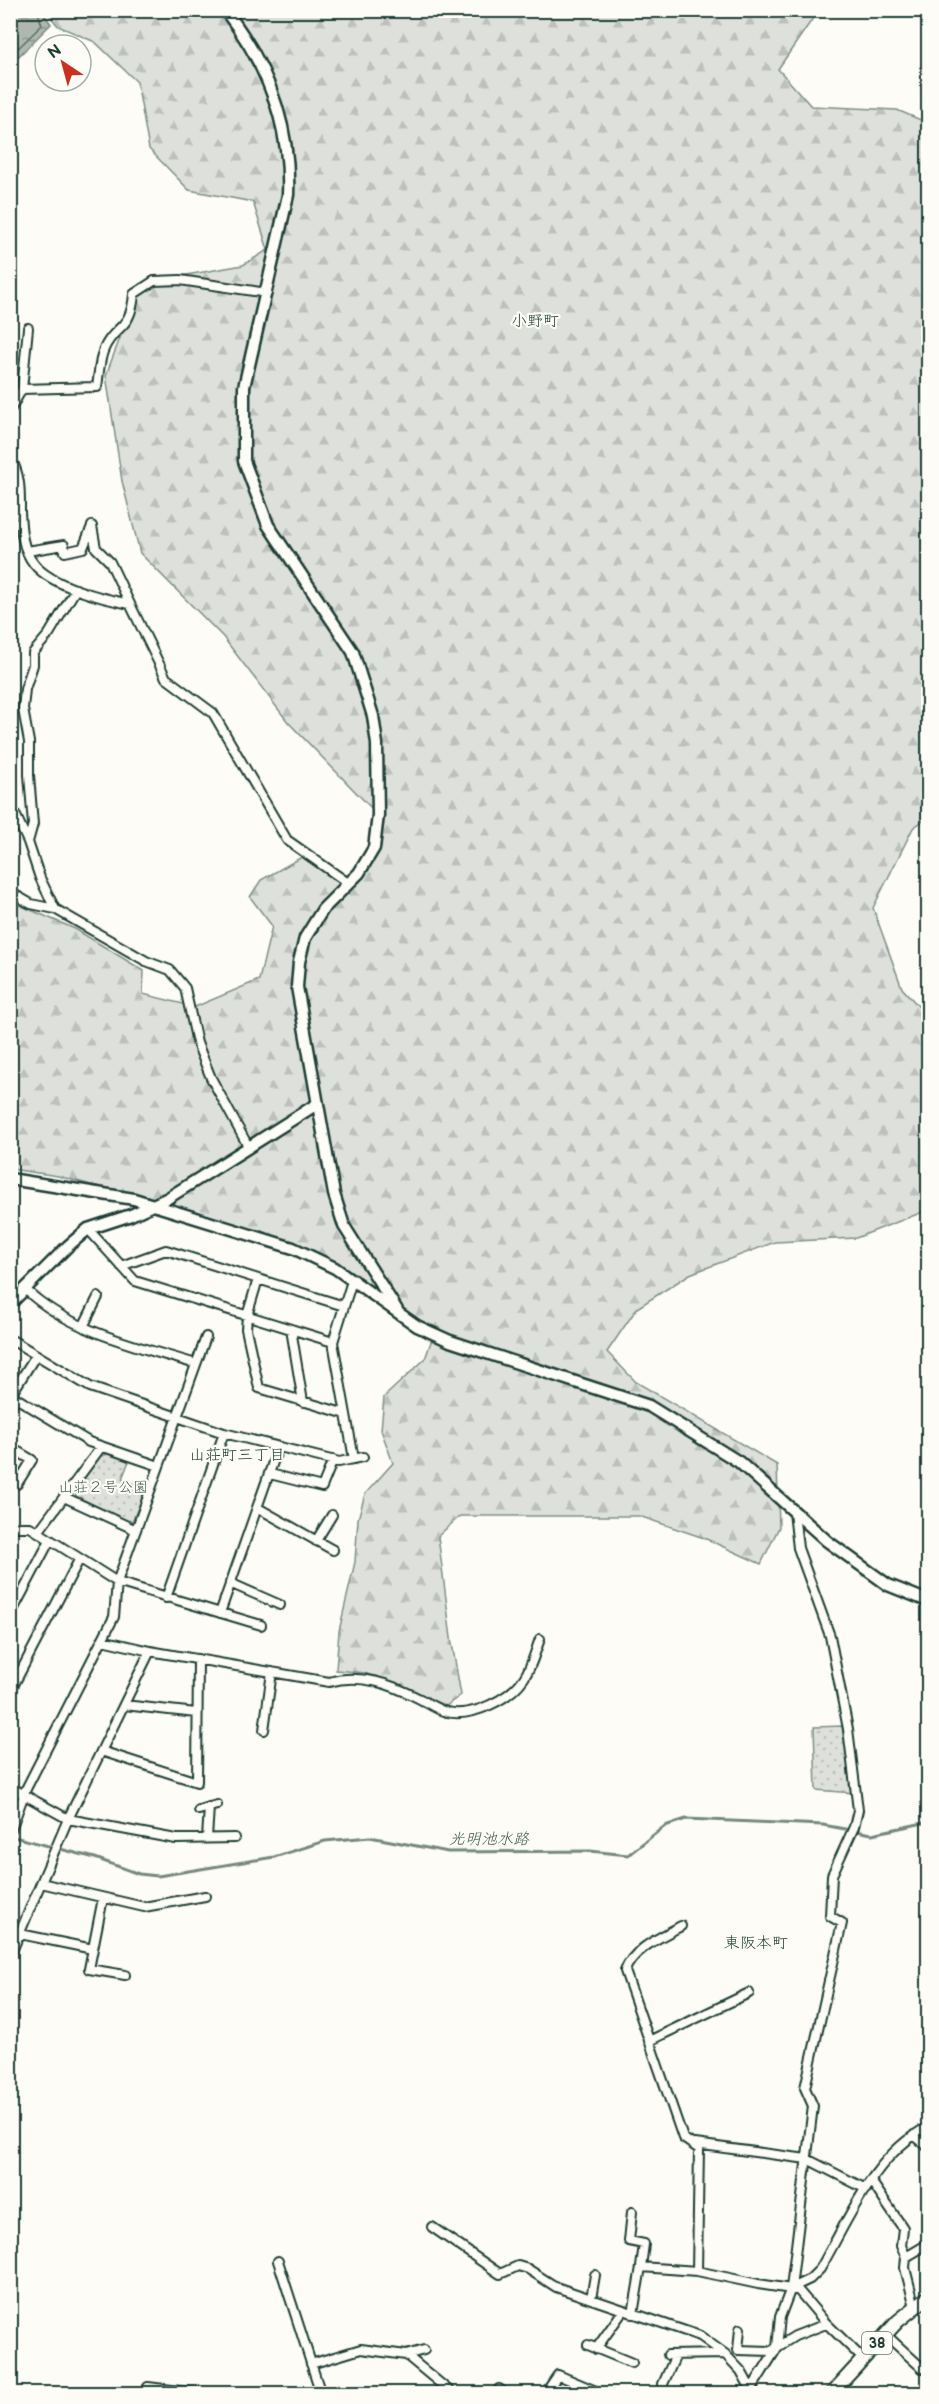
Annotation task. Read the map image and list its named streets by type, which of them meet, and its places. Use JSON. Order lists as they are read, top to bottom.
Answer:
{
  "streets": {
    "main road": ["38"]
  },
  "districts": ["小野町", "山荘町三丁目", "東阪本町"],
  "water": ["光明池水路"],
  "parks": ["山荘２号公園"],
  "north": "top left"
}
